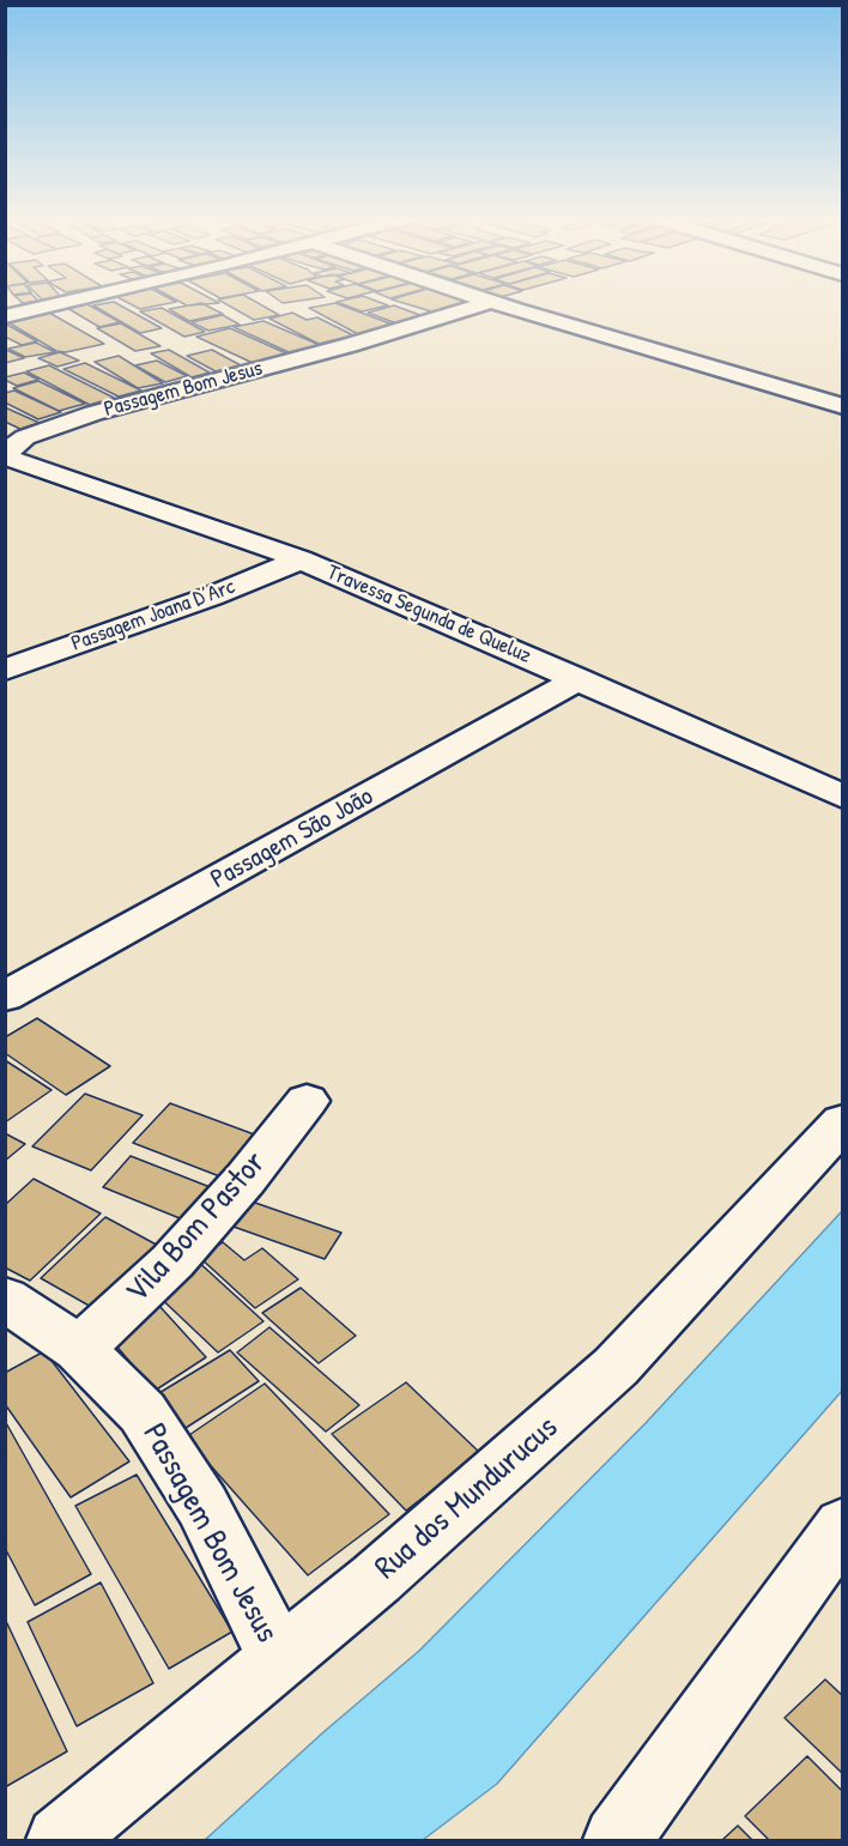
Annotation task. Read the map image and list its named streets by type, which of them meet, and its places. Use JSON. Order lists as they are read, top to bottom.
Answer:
{
  "streets": {
    "street": [
      "Passagem Bom Jesus",
      "Travessa Segunda de Queluz",
      "Passagem Joana D’Arc",
      "Passagem São João",
      "Vila Bom Pastor",
      "Rua dos Mundurucus"
    ]
  },
  "crossings": [
    ["Passagem Bom Jesus", "Travessa Segunda de Queluz"],
    ["Passagem Bom Jesus", "Vila Bom Pastor"],
    ["Passagem Bom Jesus", "Rua dos Mundurucus"],
    ["Travessa Segunda de Queluz", "Passagem Joana D’Arc"],
    ["Travessa Segunda de Queluz", "Passagem São João"]
  ]
}
